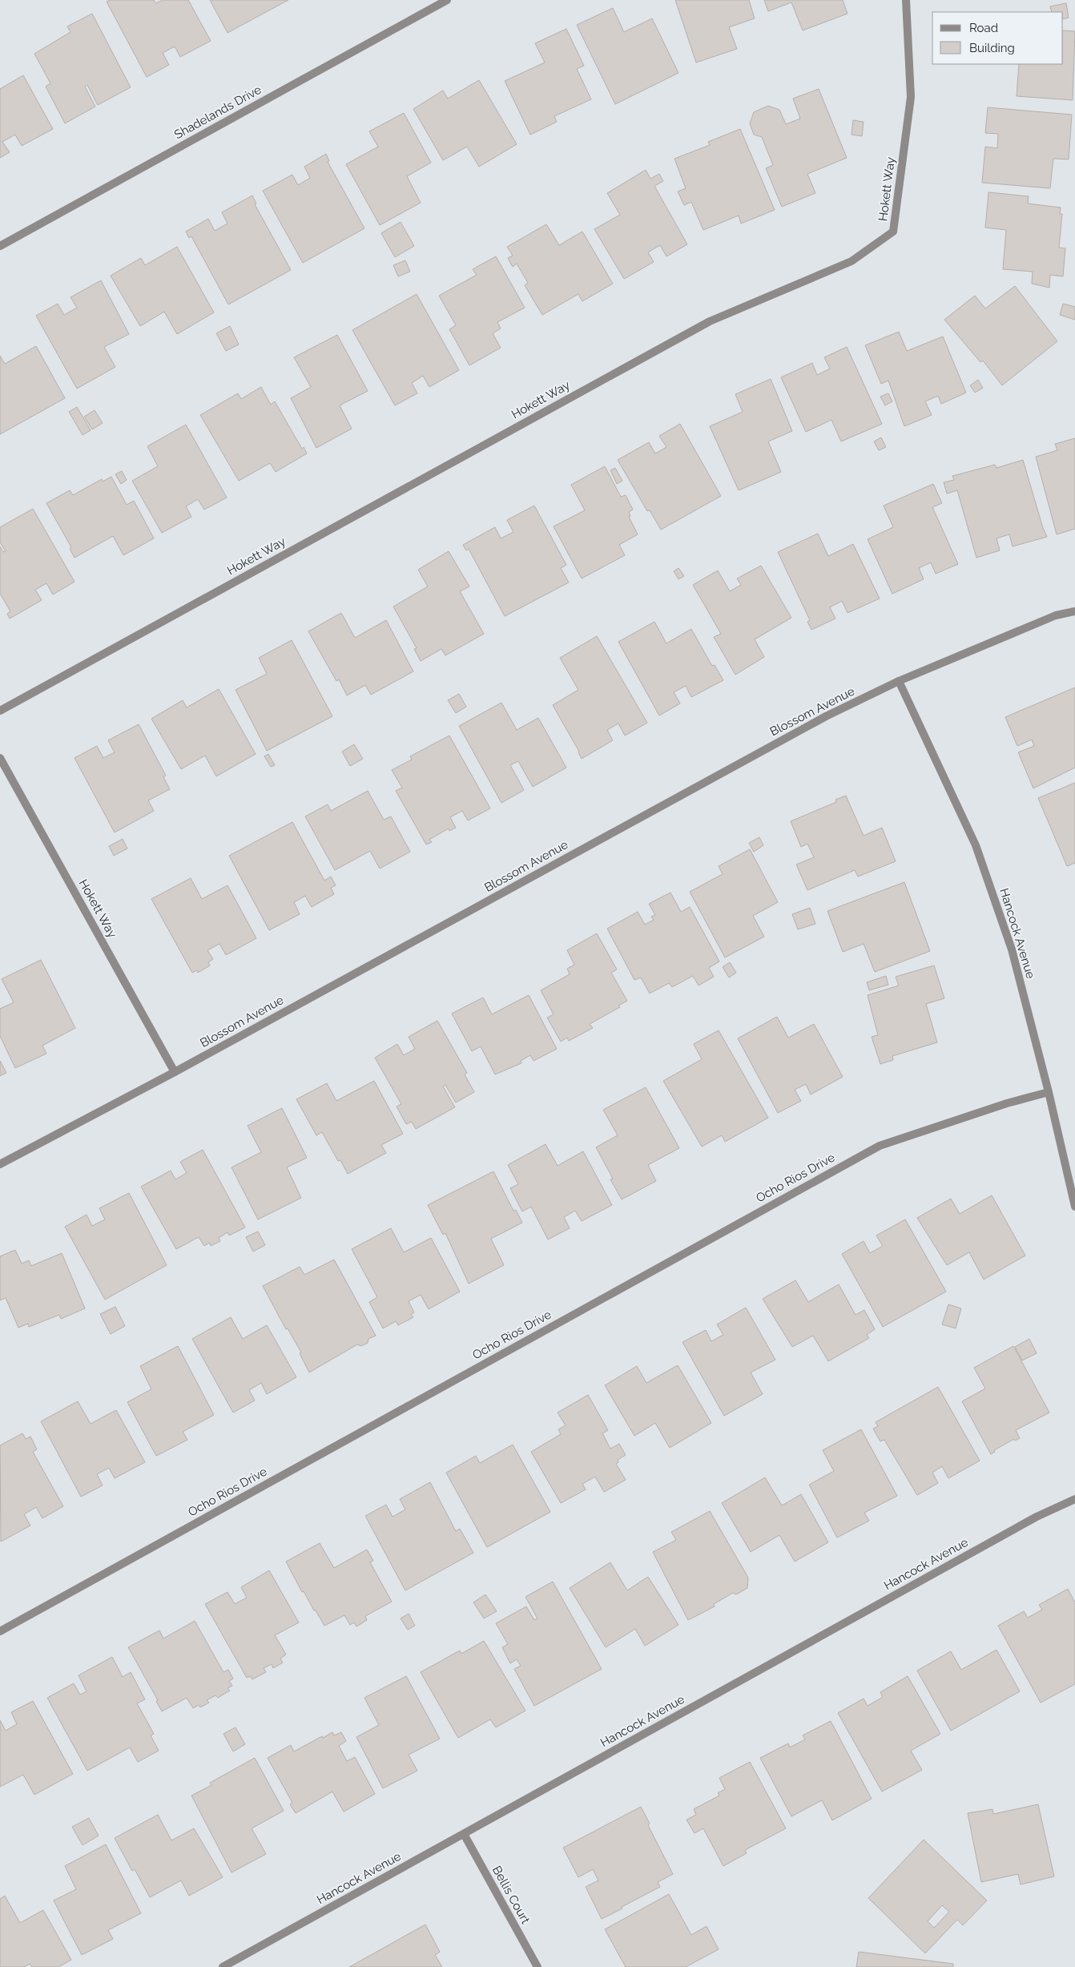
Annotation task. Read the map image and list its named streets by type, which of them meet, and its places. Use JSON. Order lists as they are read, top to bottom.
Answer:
{
  "streets": {
    "street": [
      "Shadelands Drive",
      "Hokett Way",
      "Blossom Avenue",
      "Hancock Avenue",
      "Ocho Rios Drive",
      "Bellis Court"
    ]
  },
  "crossings": [
    ["Hokett Way", "Blossom Avenue"],
    ["Blossom Avenue", "Hancock Avenue"],
    ["Hancock Avenue", "Ocho Rios Drive"],
    ["Hancock Avenue", "Bellis Court"]
  ],
  "legend": ["Road", "Building"]
}
